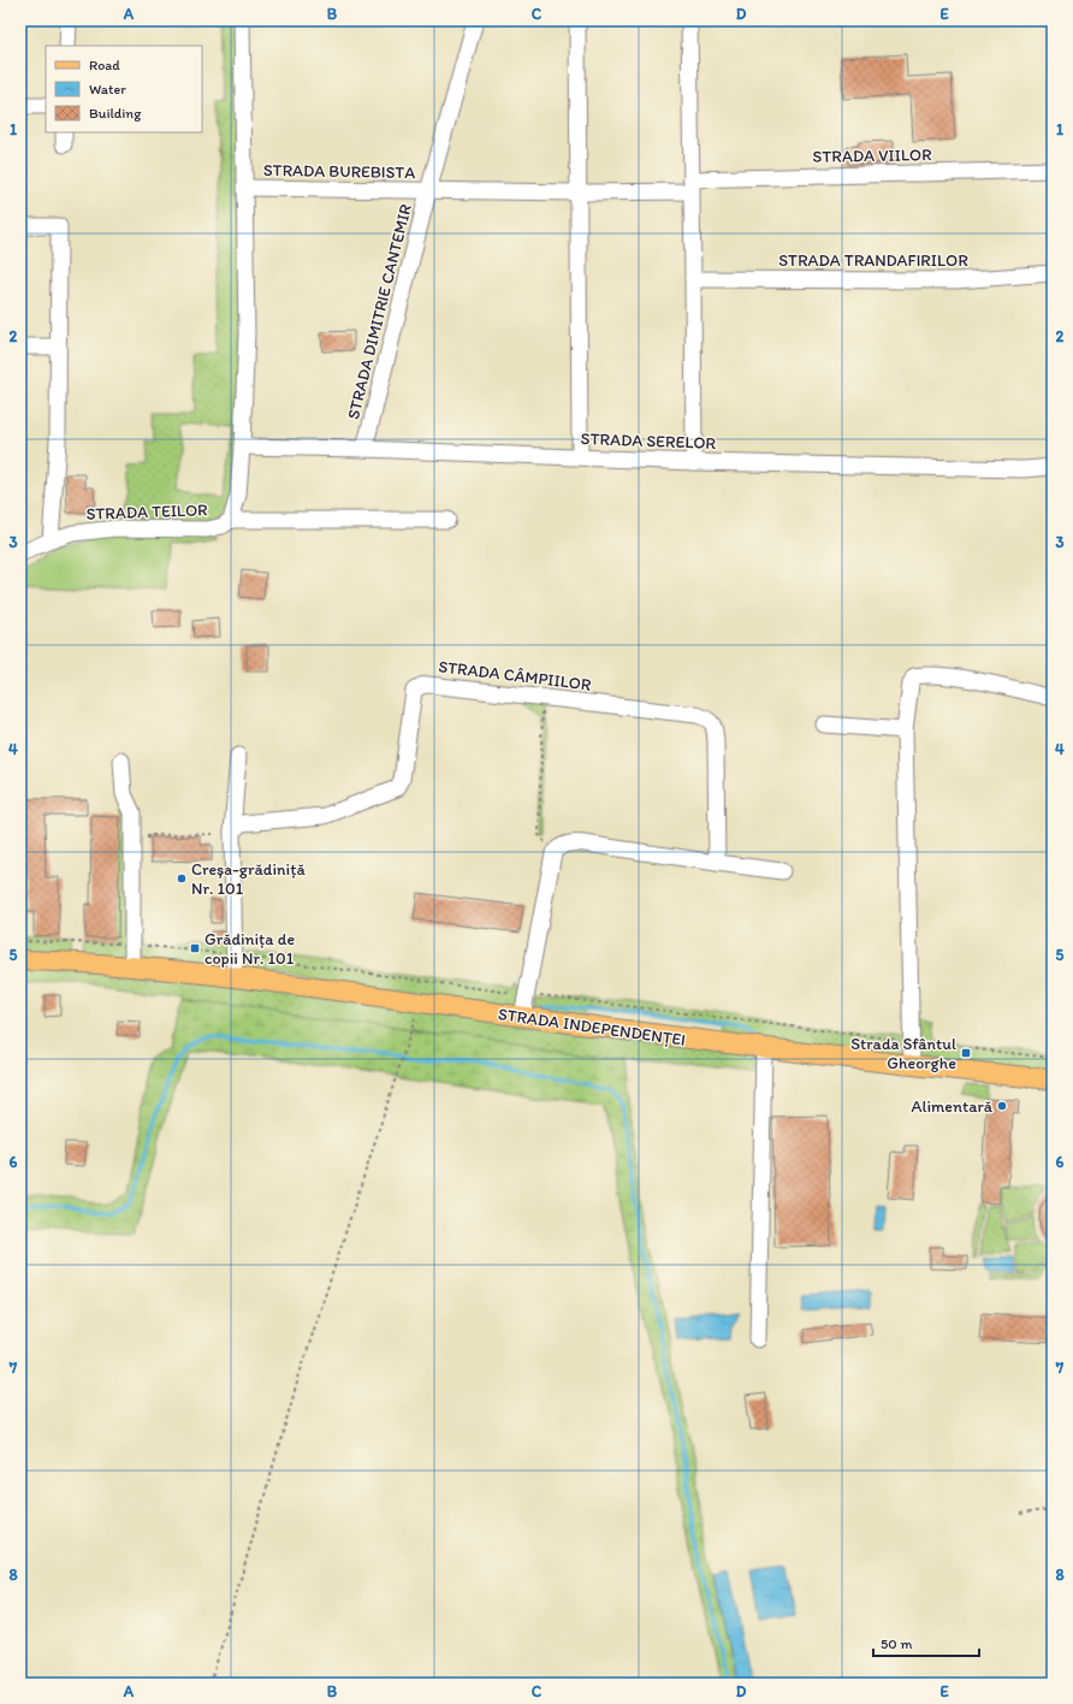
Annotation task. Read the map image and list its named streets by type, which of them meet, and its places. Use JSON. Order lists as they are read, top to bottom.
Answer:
{
  "streets": {
    "main road": ["STRADA INDEPENDENȚEI"],
    "street": [
      "STRADA VIILOR",
      "STRADA BUREBISTA",
      "STRADA TRANDAFIRILOR",
      "STRADA DIMITRIE CANTEMIR",
      "STRADA SERELOR",
      "STRADA TEILOR",
      "STRADA CÂMPIILOR"
    ]
  },
  "crossings": [
    ["STRADA VIILOR", "STRADA DIMITRIE CANTEMIR"],
    ["STRADA BUREBISTA", "STRADA DIMITRIE CANTEMIR"],
    ["STRADA BUREBISTA", "STRADA SERELOR"],
    ["STRADA BUREBISTA", "STRADA TEILOR"],
    ["STRADA DIMITRIE CANTEMIR", "STRADA SERELOR"],
    ["STRADA SERELOR", "STRADA TEILOR"]
  ],
  "places": {
    "other": ["Creșa-grădiniță Nr. 101", "Alimentară"],
    "transit": ["Grădinița de copii Nr. 101", "Strada Sfântul Gheorghe"]
  },
  "legend": ["Road", "Water", "Building"],
  "scale_bar": "50 m",
  "grid": {
    "columns": [
      "A",
      "B",
      "C",
      "D",
      "E"
    ],
    "rows": [
      "1",
      "2",
      "3",
      "4",
      "5",
      "6",
      "7",
      "8"
    ]
  }
}
